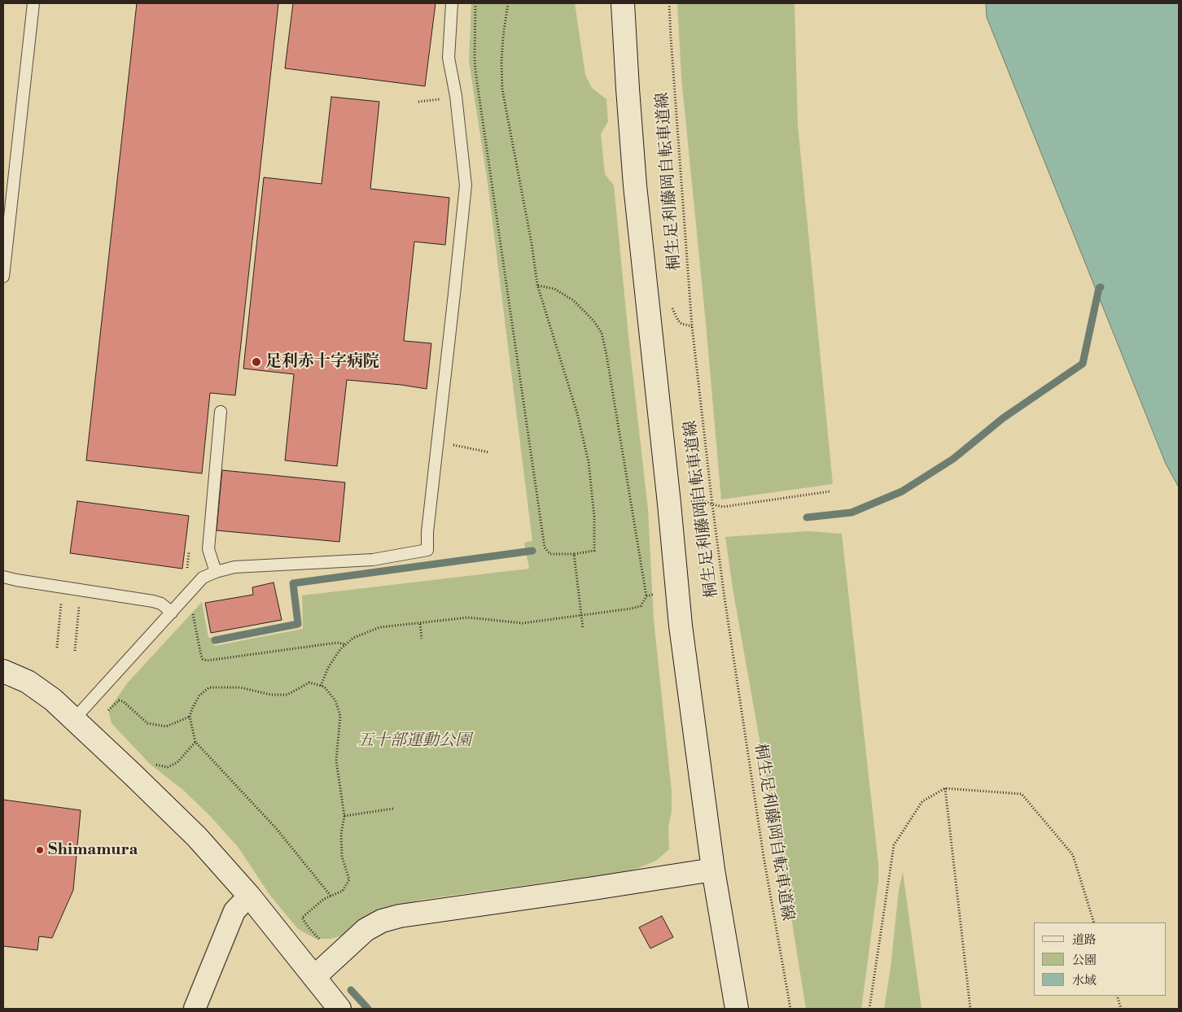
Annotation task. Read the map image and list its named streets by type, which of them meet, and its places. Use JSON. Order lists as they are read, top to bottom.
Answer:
{
  "streets": {
    "path": ["桐生足利藤岡自転車道線"]
  },
  "parks": ["五十部運動公園"],
  "places": ["足利赤十字病院", "Shimamura"],
  "legend": ["道路", "公園", "水域"]
}
